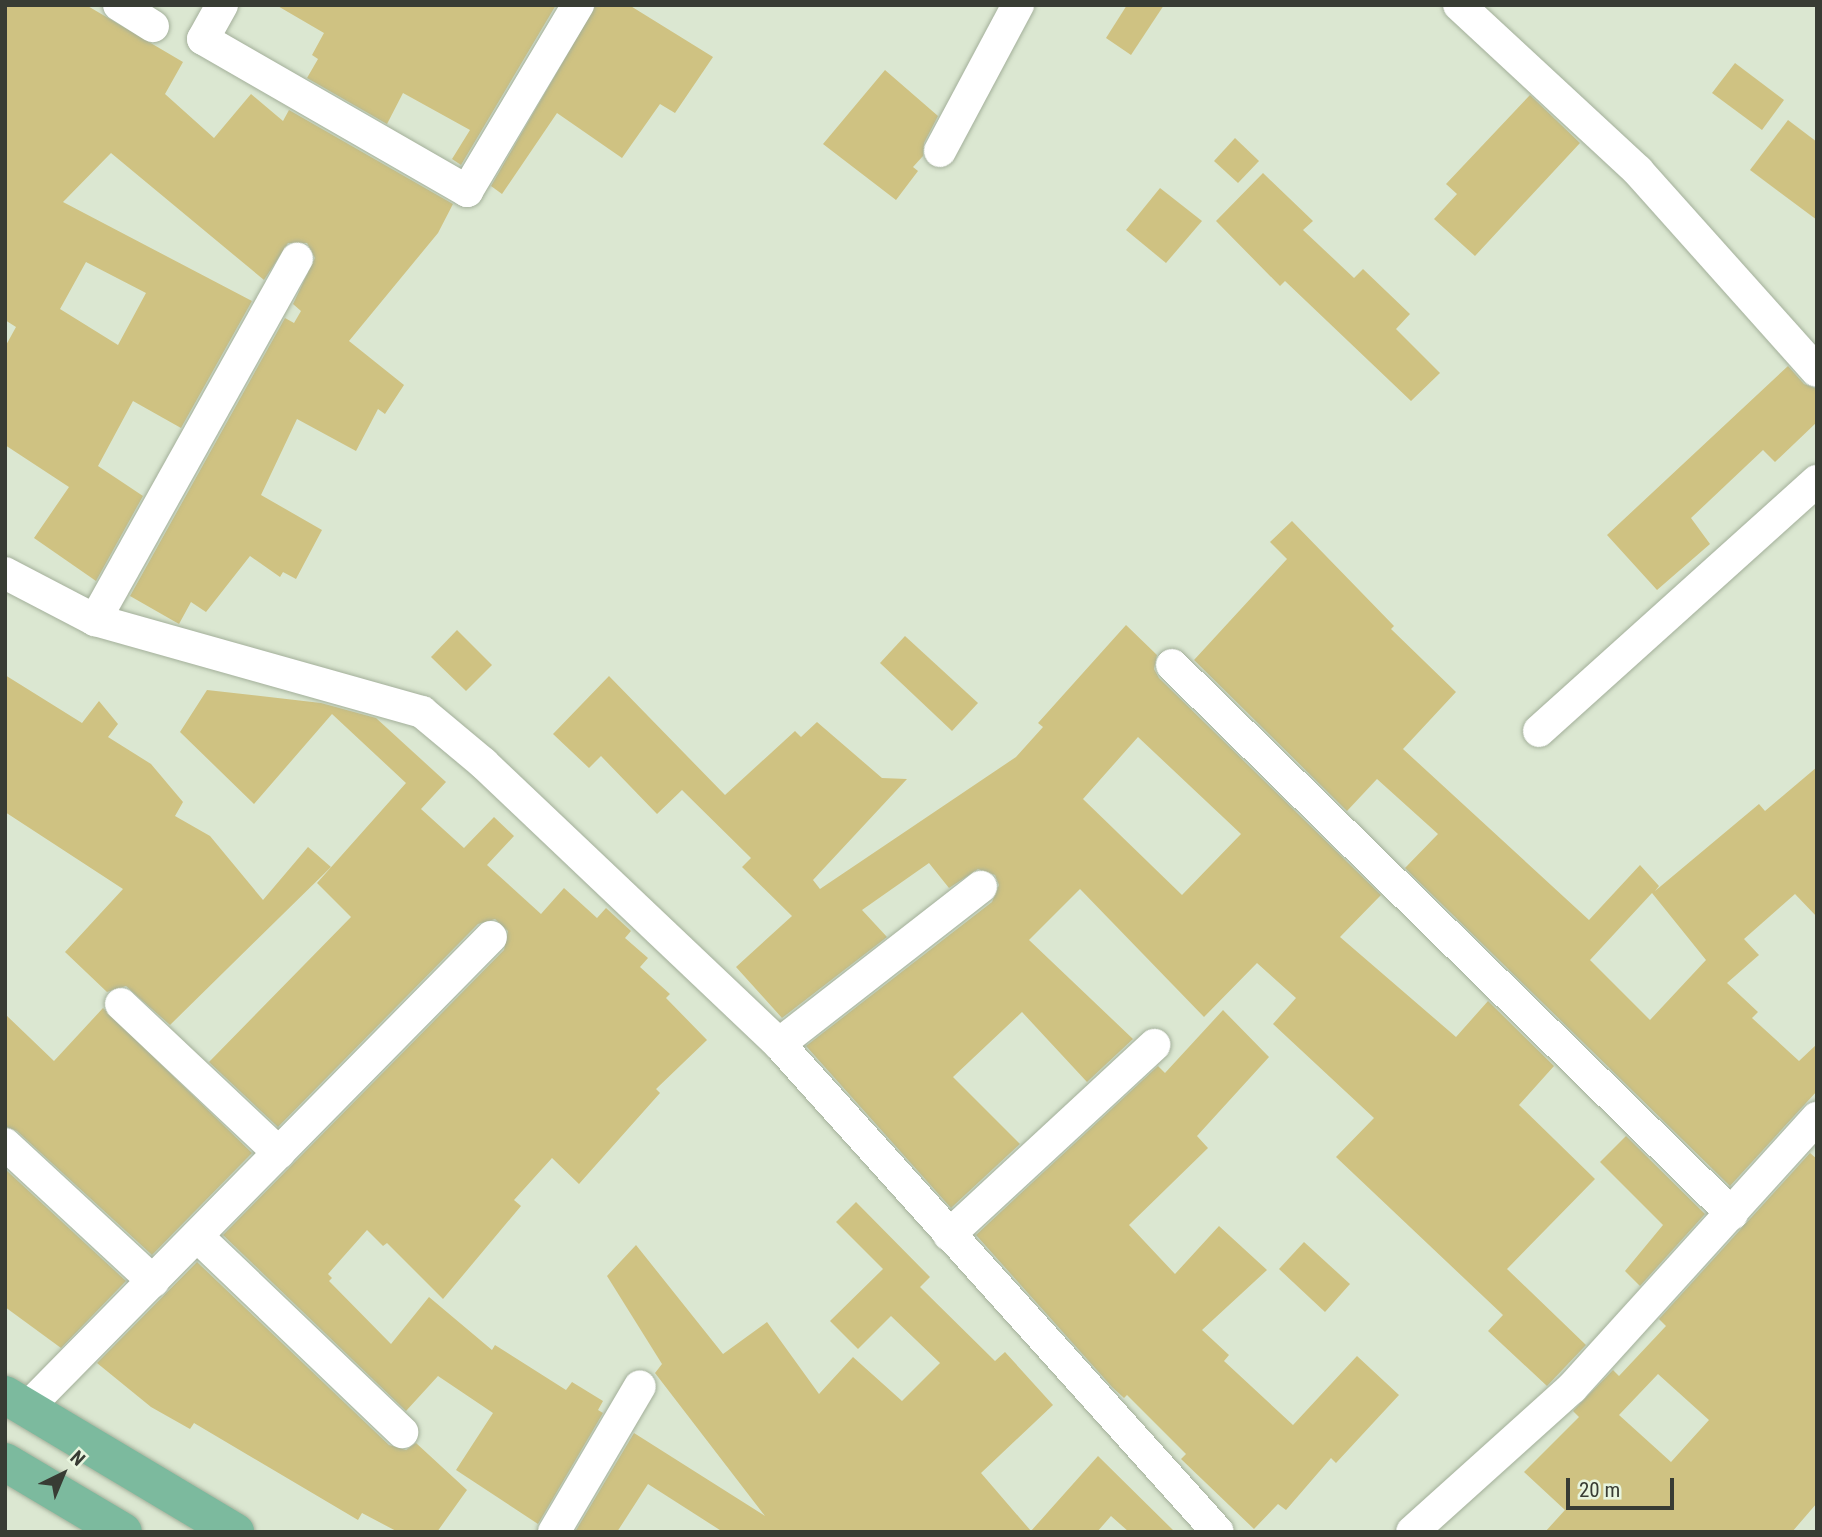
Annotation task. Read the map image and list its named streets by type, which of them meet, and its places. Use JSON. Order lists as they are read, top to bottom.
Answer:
{
  "scale_bar": "20 m",
  "north": "top right"
}
